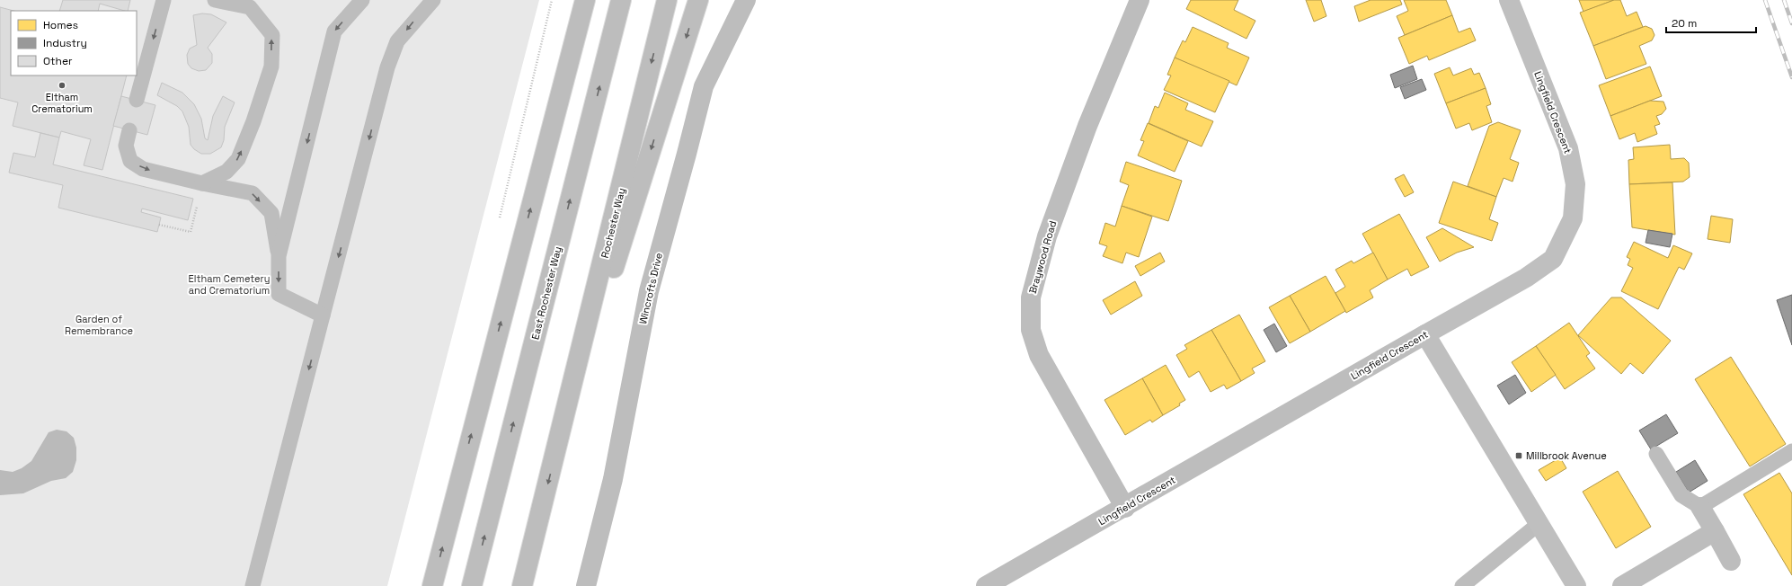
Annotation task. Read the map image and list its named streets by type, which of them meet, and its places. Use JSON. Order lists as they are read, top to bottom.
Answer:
{
  "streets": {
    "main road": [
      "Lingfield Crescent",
      "Rochester Way",
      "Braywood Road",
      "Wincrofts Drive",
      "East Rochester Way"
    ]
  },
  "crossings": [
    ["Lingfield Crescent", "Braywood Road"]
  ],
  "parks": ["Eltham Cemetery and Crematorium", "Garden of Remembrance"],
  "places": {
    "other": ["Eltham Crematorium"],
    "transit": ["Millbrook Avenue"]
  },
  "legend": ["Homes", "Industry", "Other"],
  "scale_bar": "20 m"
}
